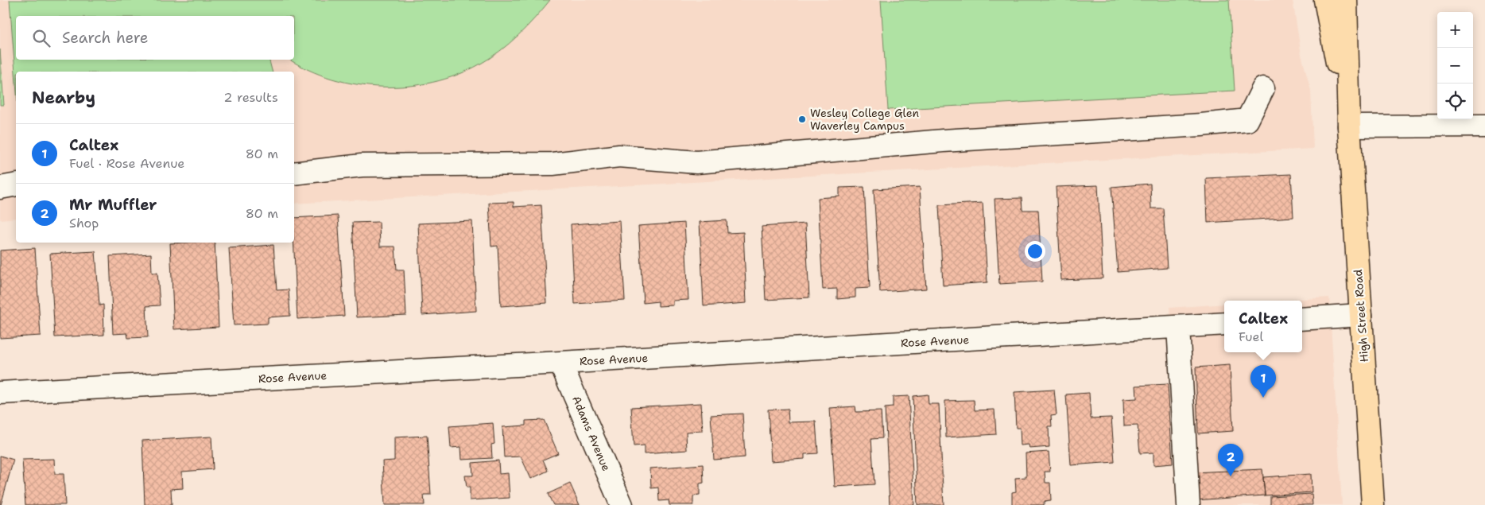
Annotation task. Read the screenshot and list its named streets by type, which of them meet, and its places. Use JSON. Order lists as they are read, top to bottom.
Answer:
{
  "streets": {
    "main road": ["High Street Road"],
    "street": ["Rose Avenue", "Adams Avenue"]
  },
  "crossings": [
    ["Rose Avenue", "Adams Avenue"]
  ],
  "places": ["Wesley College Glen Waverley Campus"],
  "page": {
    "map_buttons": ["+", "−"],
    "search": "Search here",
    "heading": ["Nearby", "2 results"],
    "list": [
      {
        "mark": "1",
        "name": "Caltex",
        "note": "Fuel · Rose Avenue",
        "value": "80 m"
      },
      {
        "mark": "2",
        "name": "Mr Muffler",
        "note": "Shop",
        "value": "80 m"
      }
    ],
    "popup": ["Caltex", "Fuel"],
    "pins": ["1", "2"]
  }
}
